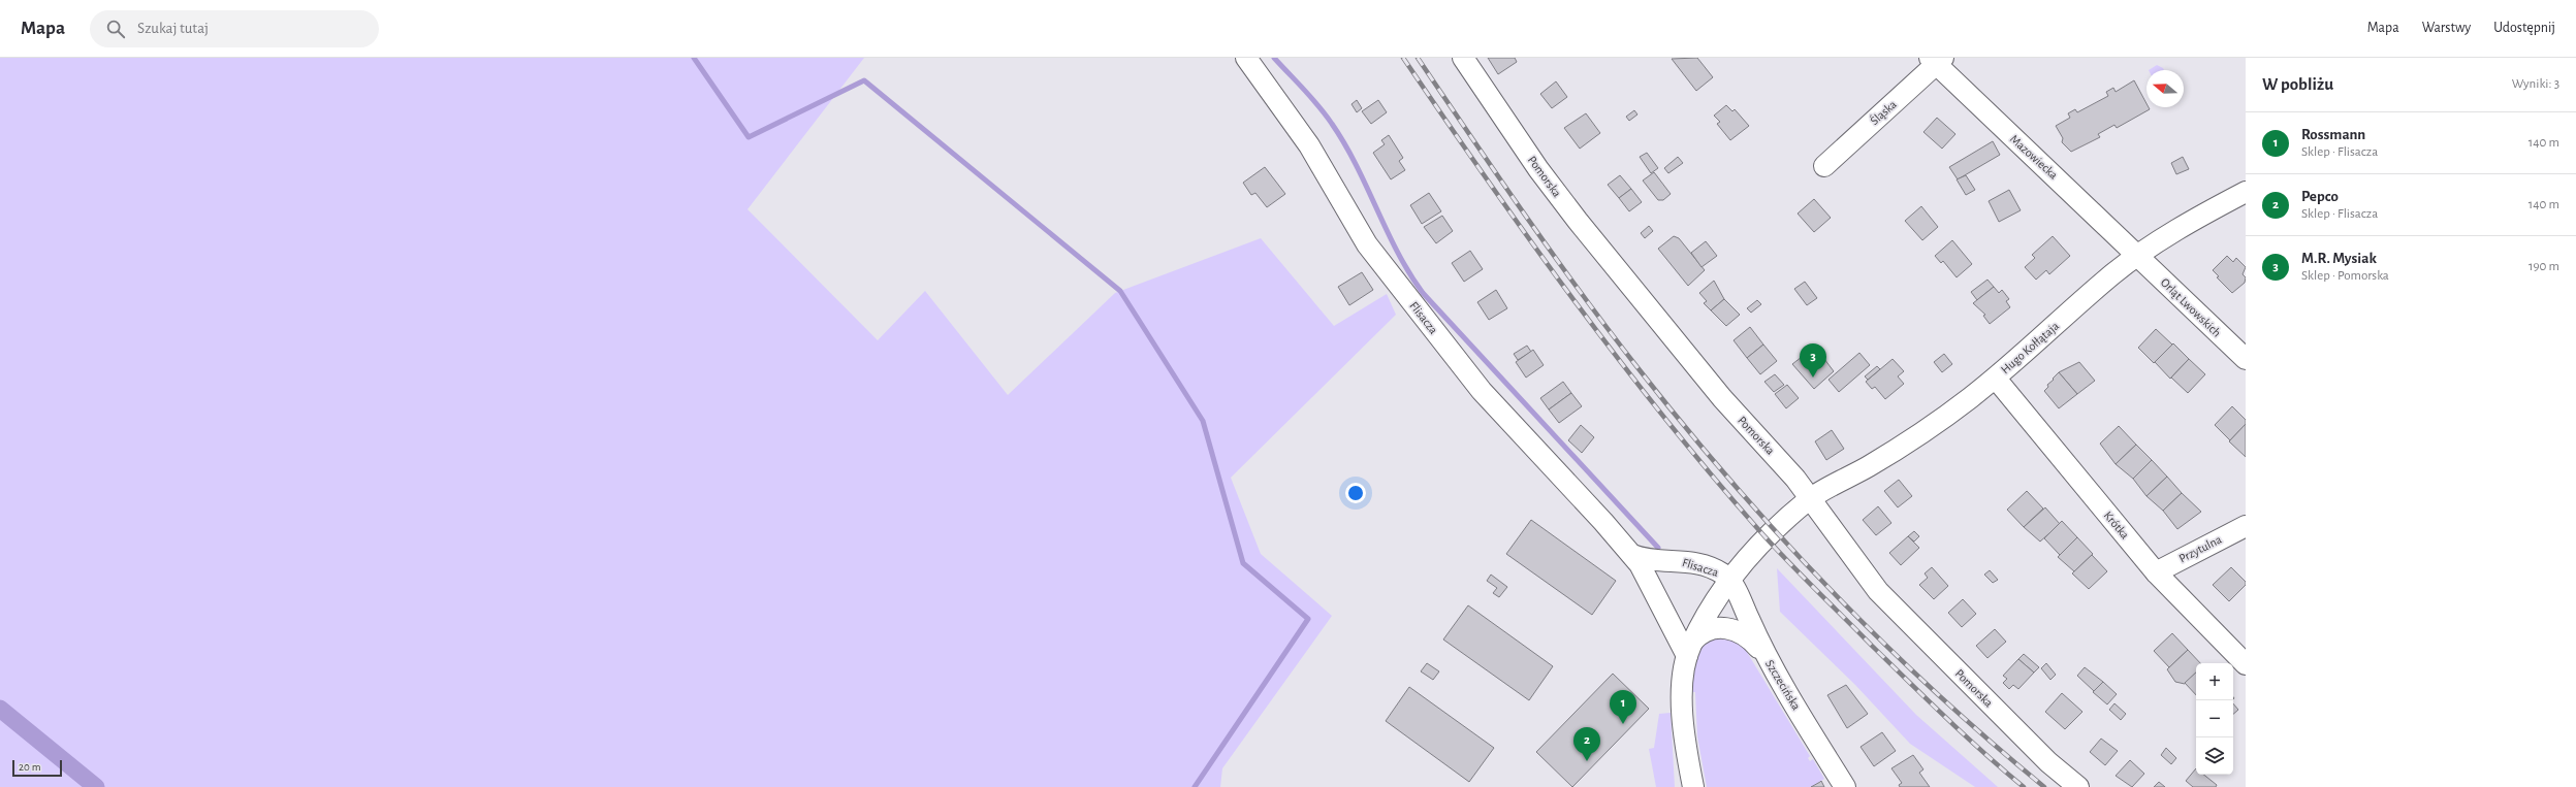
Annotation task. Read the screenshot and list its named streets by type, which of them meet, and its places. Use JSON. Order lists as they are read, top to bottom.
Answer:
{
  "streets": {
    "street": [
      "Śląska",
      "Mazowiecka",
      "Pomorska",
      "Orląt Lwowskich",
      "Flisacza",
      "Hugo Kołłątaja",
      "Krótka",
      "Przytulna",
      "Szczecińska"
    ]
  },
  "crossings": [
    ["Śląska", "Mazowiecka"],
    ["Mazowiecka", "Orląt Lwowskich"],
    ["Mazowiecka", "Hugo Kołłątaja"],
    ["Pomorska", "Hugo Kołłątaja"],
    ["Orląt Lwowskich", "Hugo Kołłątaja"],
    ["Flisacza", "Hugo Kołłątaja"],
    ["Flisacza", "Szczecińska"],
    ["Hugo Kołłątaja", "Krótka"],
    ["Hugo Kołłątaja", "Szczecińska"],
    ["Krótka", "Przytulna"]
  ],
  "scale_bar": "20 m",
  "north": "left",
  "page": {
    "header": "Mapa",
    "search": "Szukaj tutaj",
    "nav": ["Mapa", "Warstwy", "Udostępnij"],
    "heading": ["W pobliżu", "Wyniki: 3"],
    "list": [
      {
        "mark": "1",
        "name": "Rossmann",
        "note": "Sklep · Flisacza",
        "value": "140 m"
      },
      {
        "mark": "2",
        "name": "Pepco",
        "note": "Sklep · Flisacza",
        "value": "140 m"
      },
      {
        "mark": "3",
        "name": "M.R. Mysiak",
        "note": "Sklep · Pomorska",
        "value": "190 m"
      }
    ],
    "pins": ["3", "1", "2"],
    "map_buttons": ["+", "−"],
    "scale": "20 m"
  }
}
